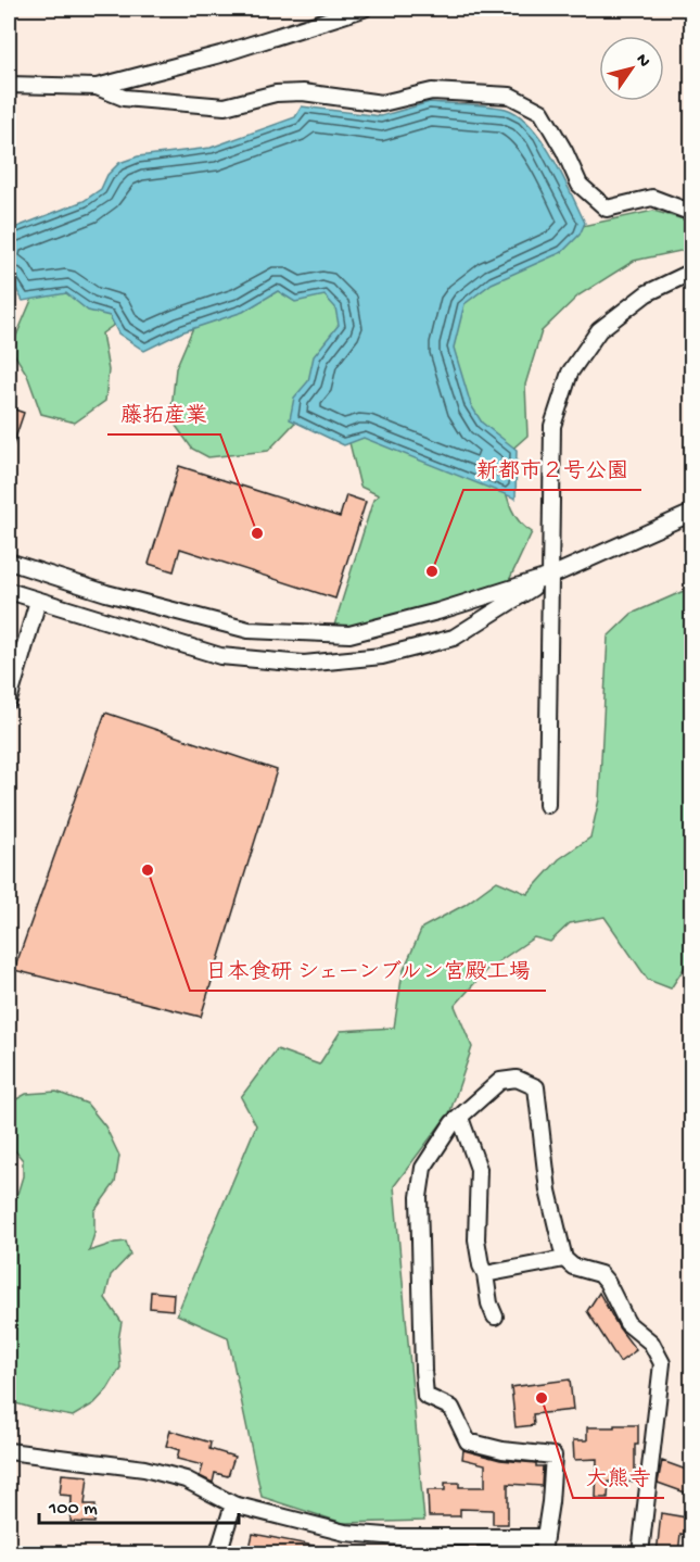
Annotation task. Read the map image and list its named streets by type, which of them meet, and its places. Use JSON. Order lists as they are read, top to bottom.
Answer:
{
  "places": [
    "藤拓産業",
    "新都市２号公園",
    "日本食研 シェーンブルン宮殿工場",
    "大熊寺"
  ],
  "scale_bar": "100 m",
  "north": "top right"
}
